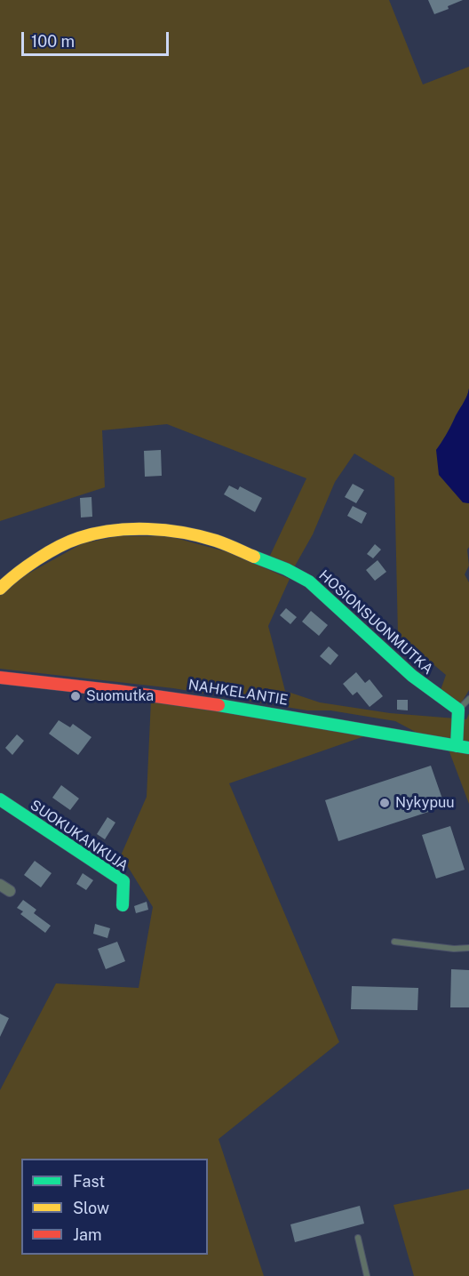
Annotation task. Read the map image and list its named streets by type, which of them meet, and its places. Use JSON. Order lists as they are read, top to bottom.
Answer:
{
  "streets": {
    "street": ["HOSIONSUONMUTKA", "NAHKELANTIE", "SUOKUKANKUJA"]
  },
  "places": ["Suomutka", "Nykypuu"],
  "legend": ["Fast", "Slow", "Jam"],
  "scale_bar": "100 m"
}
